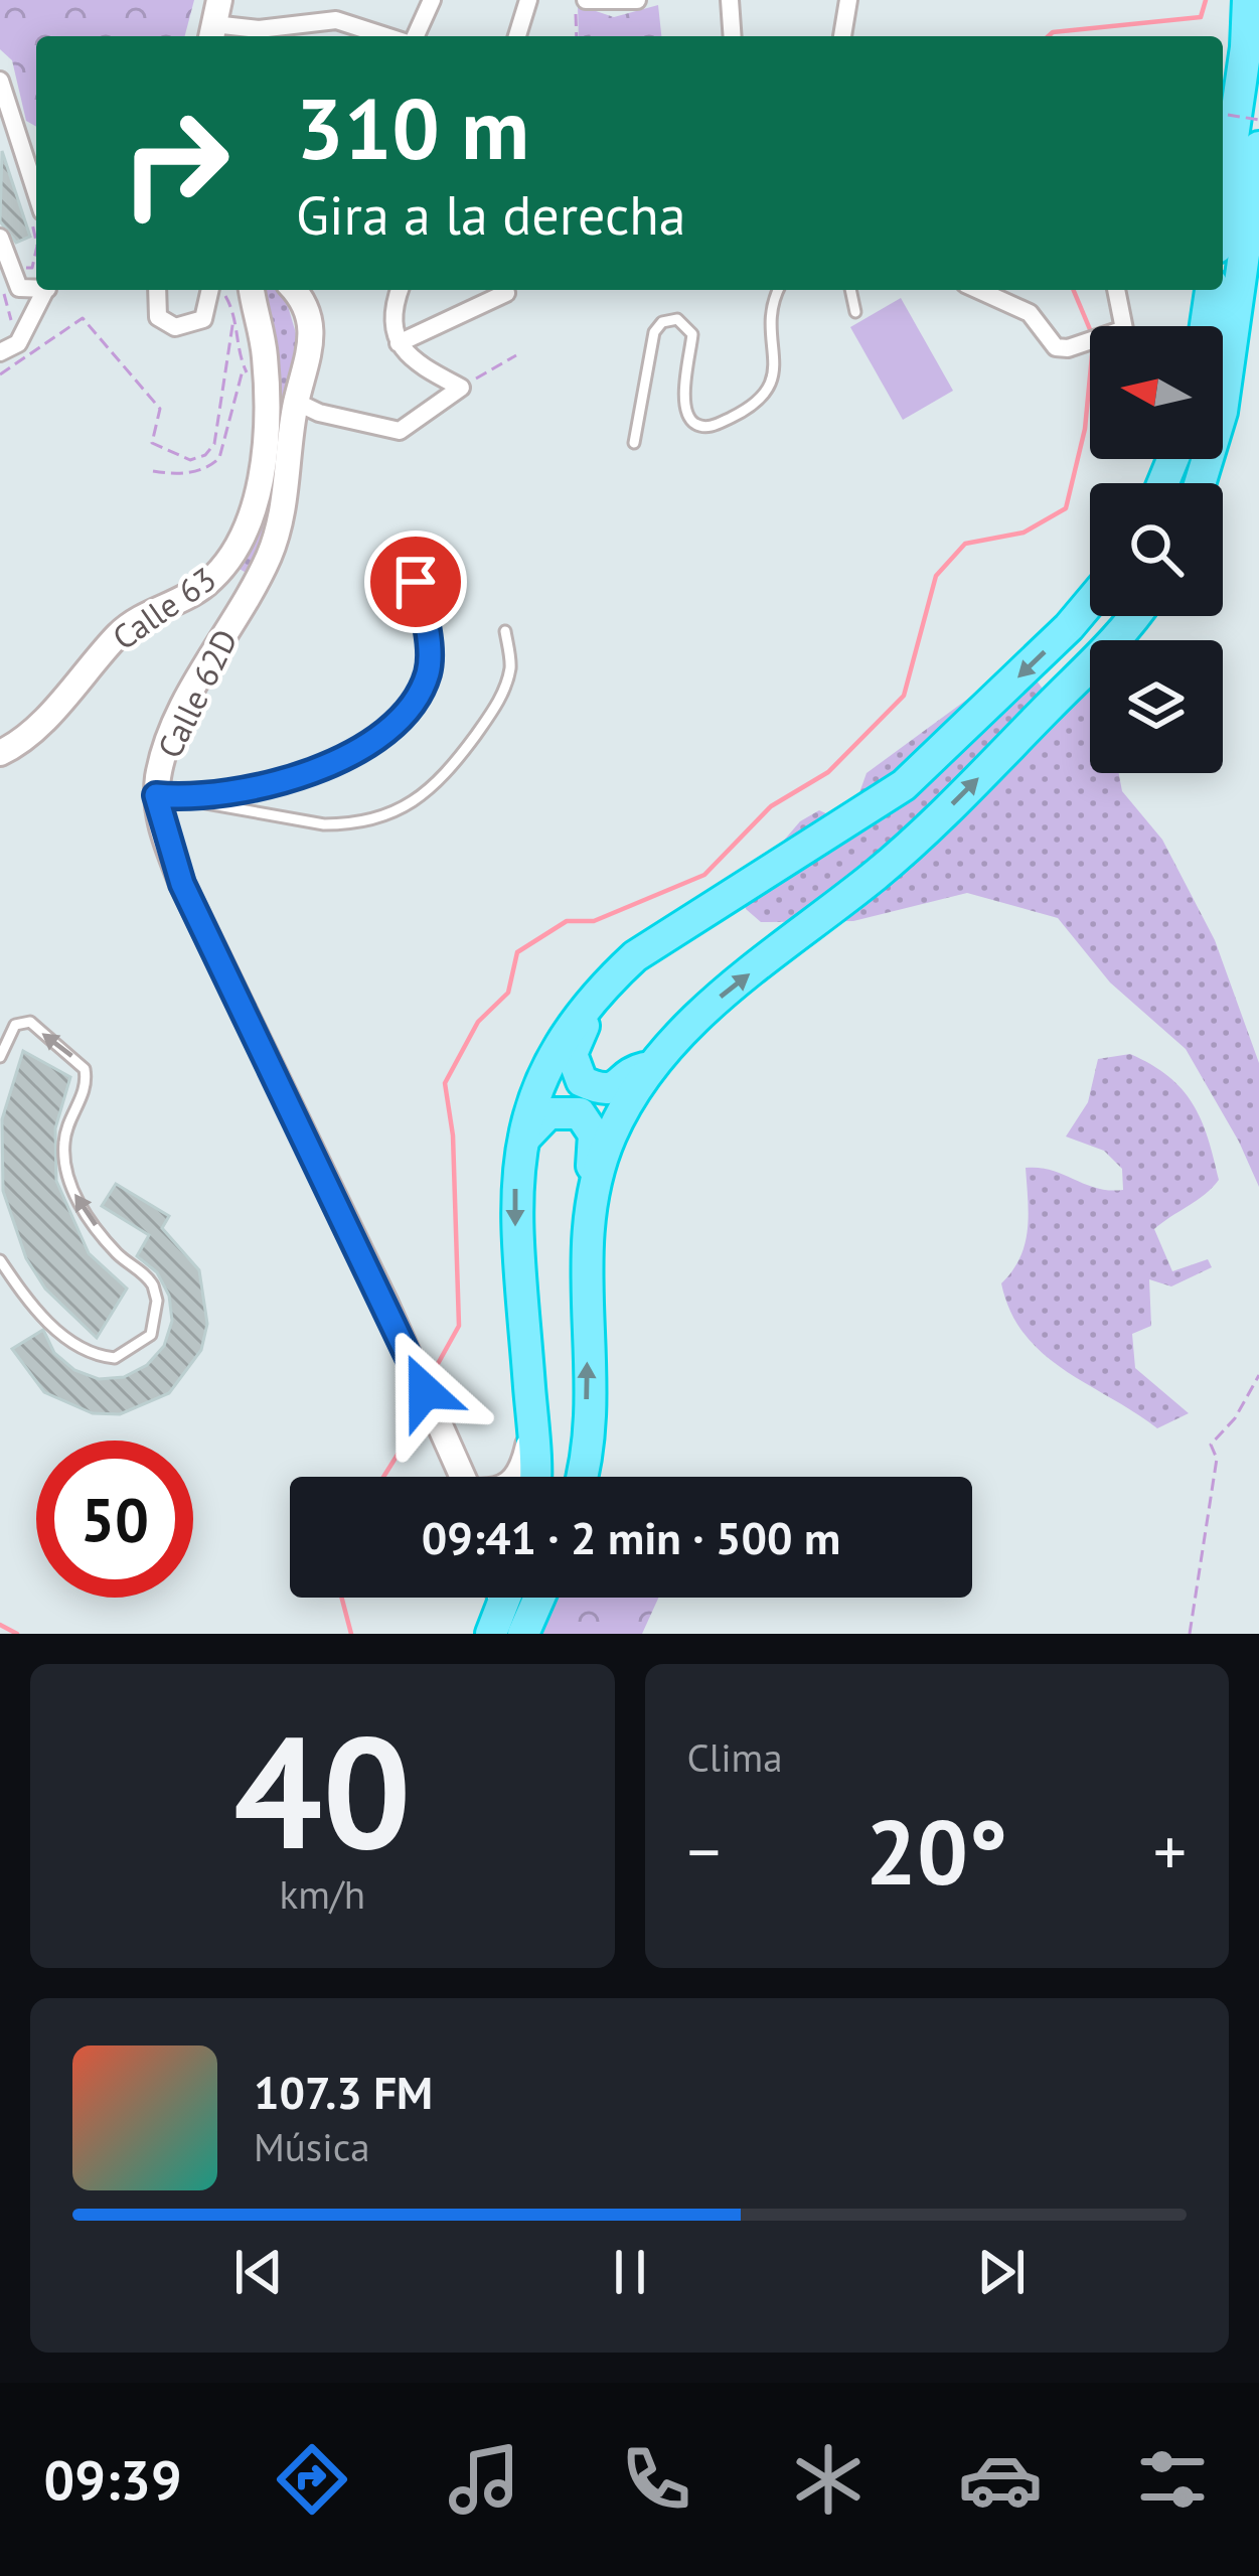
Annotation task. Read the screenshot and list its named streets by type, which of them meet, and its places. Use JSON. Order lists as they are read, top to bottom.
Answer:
{
  "streets": {
    "main road": ["Calle 63", "Calle 62D"]
  },
  "north": "left",
  "page": {
    "turn": ["310 m", "Gira a la derecha"],
    "limit": "50",
    "trip": "09:41 · 2 min · 500 m",
    "tile": [
      ["40", "km/h"],
      "Clima"
    ],
    "heat": ["−", "20°", "+"],
    "song": ["107.3 FM", "Música"],
    "tabs": "09:39"
  }
}
